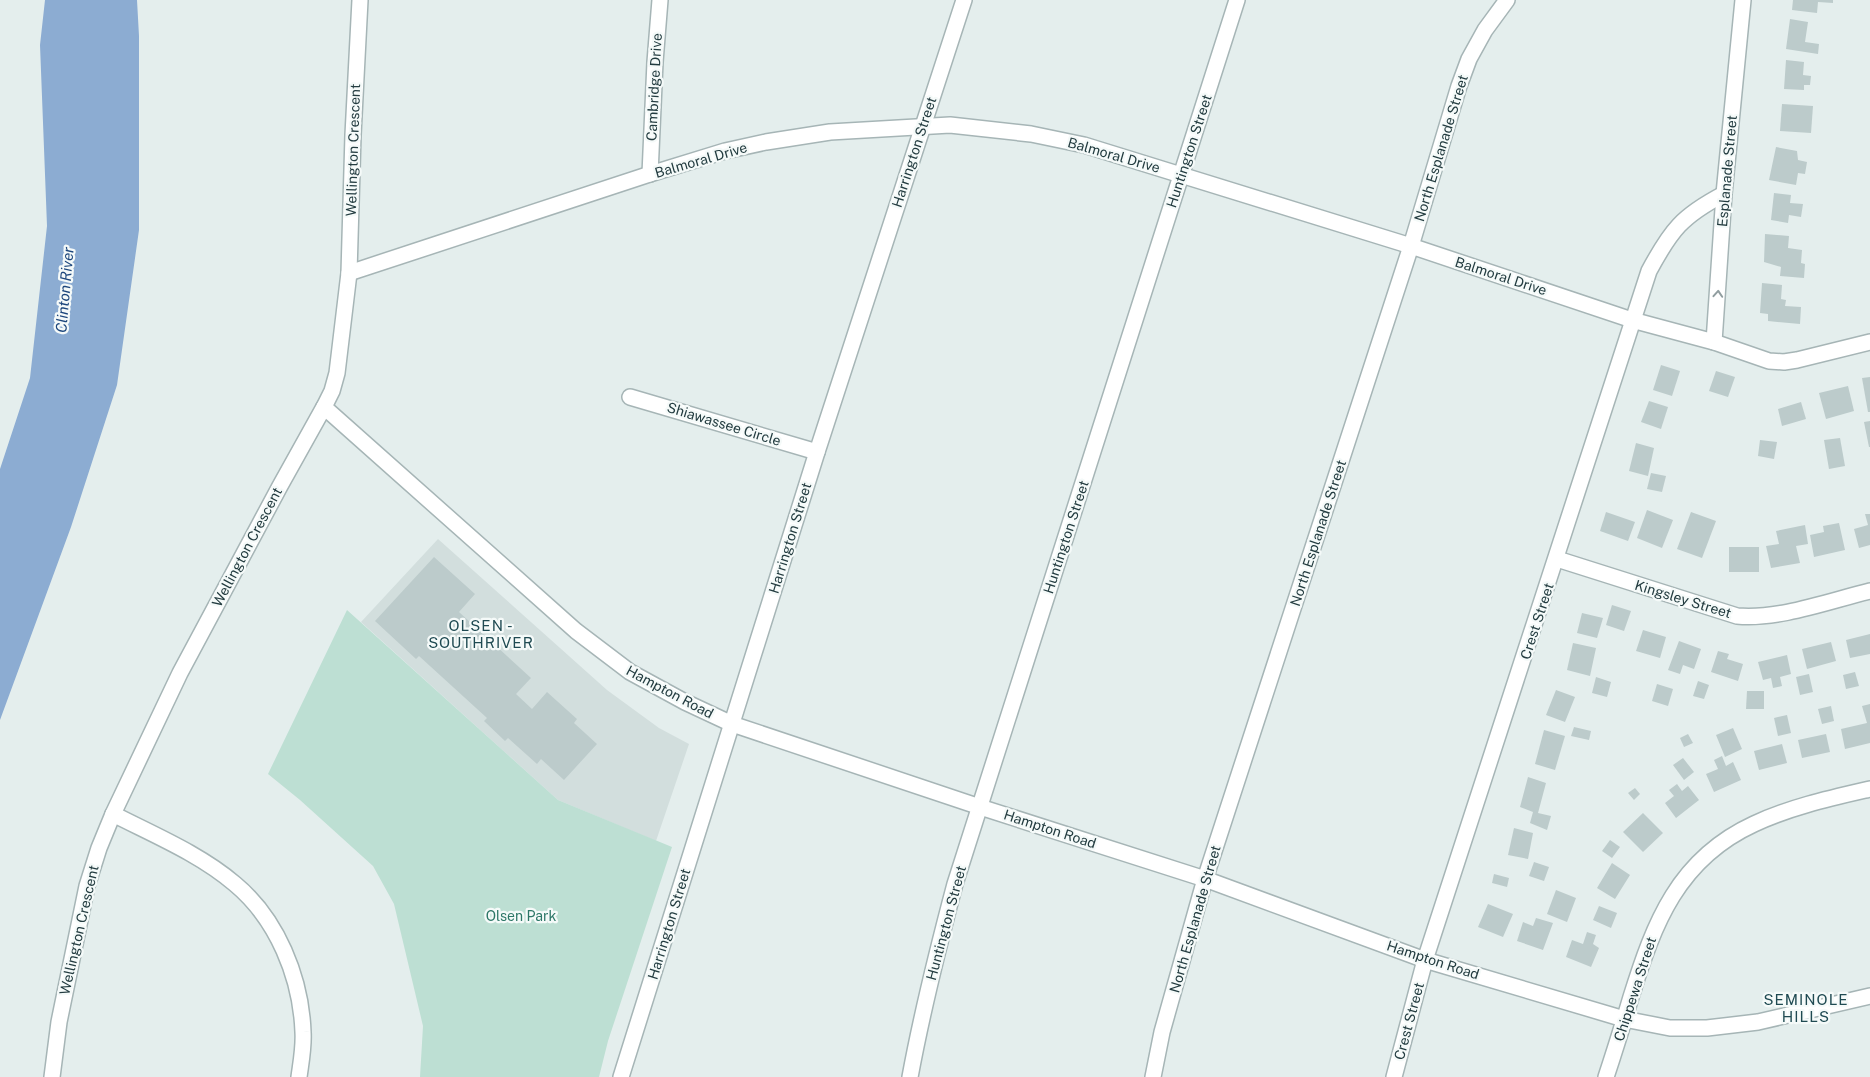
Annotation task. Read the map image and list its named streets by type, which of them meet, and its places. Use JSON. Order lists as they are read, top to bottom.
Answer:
{
  "streets": {
    "street": [
      "Cambridge Drive",
      "North Esplanade Street",
      "Wellington Crescent",
      "Huntington Street",
      "Harrington Street",
      "Balmoral Drive",
      "Esplanade Street",
      "Shiawassee Circle",
      "Kingsley Street",
      "Crest Street",
      "Hampton Road",
      "Chippewa Street"
    ]
  },
  "crossings": [
    ["Cambridge Drive", "Balmoral Drive"],
    ["North Esplanade Street", "Balmoral Drive"],
    ["North Esplanade Street", "Hampton Road"],
    ["Wellington Crescent", "Balmoral Drive"],
    ["Wellington Crescent", "Hampton Road"],
    ["Huntington Street", "Balmoral Drive"],
    ["Huntington Street", "Hampton Road"],
    ["Harrington Street", "Balmoral Drive"],
    ["Harrington Street", "Shiawassee Circle"],
    ["Harrington Street", "Hampton Road"],
    ["Balmoral Drive", "Esplanade Street"],
    ["Balmoral Drive", "Crest Street"],
    ["Esplanade Street", "Crest Street"],
    ["Kingsley Street", "Crest Street"],
    ["Crest Street", "Hampton Road"],
    ["Hampton Road", "Chippewa Street"]
  ],
  "one_way": ["Esplanade Street"],
  "districts": ["OLSEN - SOUTHRIVER", "SEMINOLE HILLS"],
  "water": ["Clinton River"],
  "parks": ["Olsen Park"]
}
